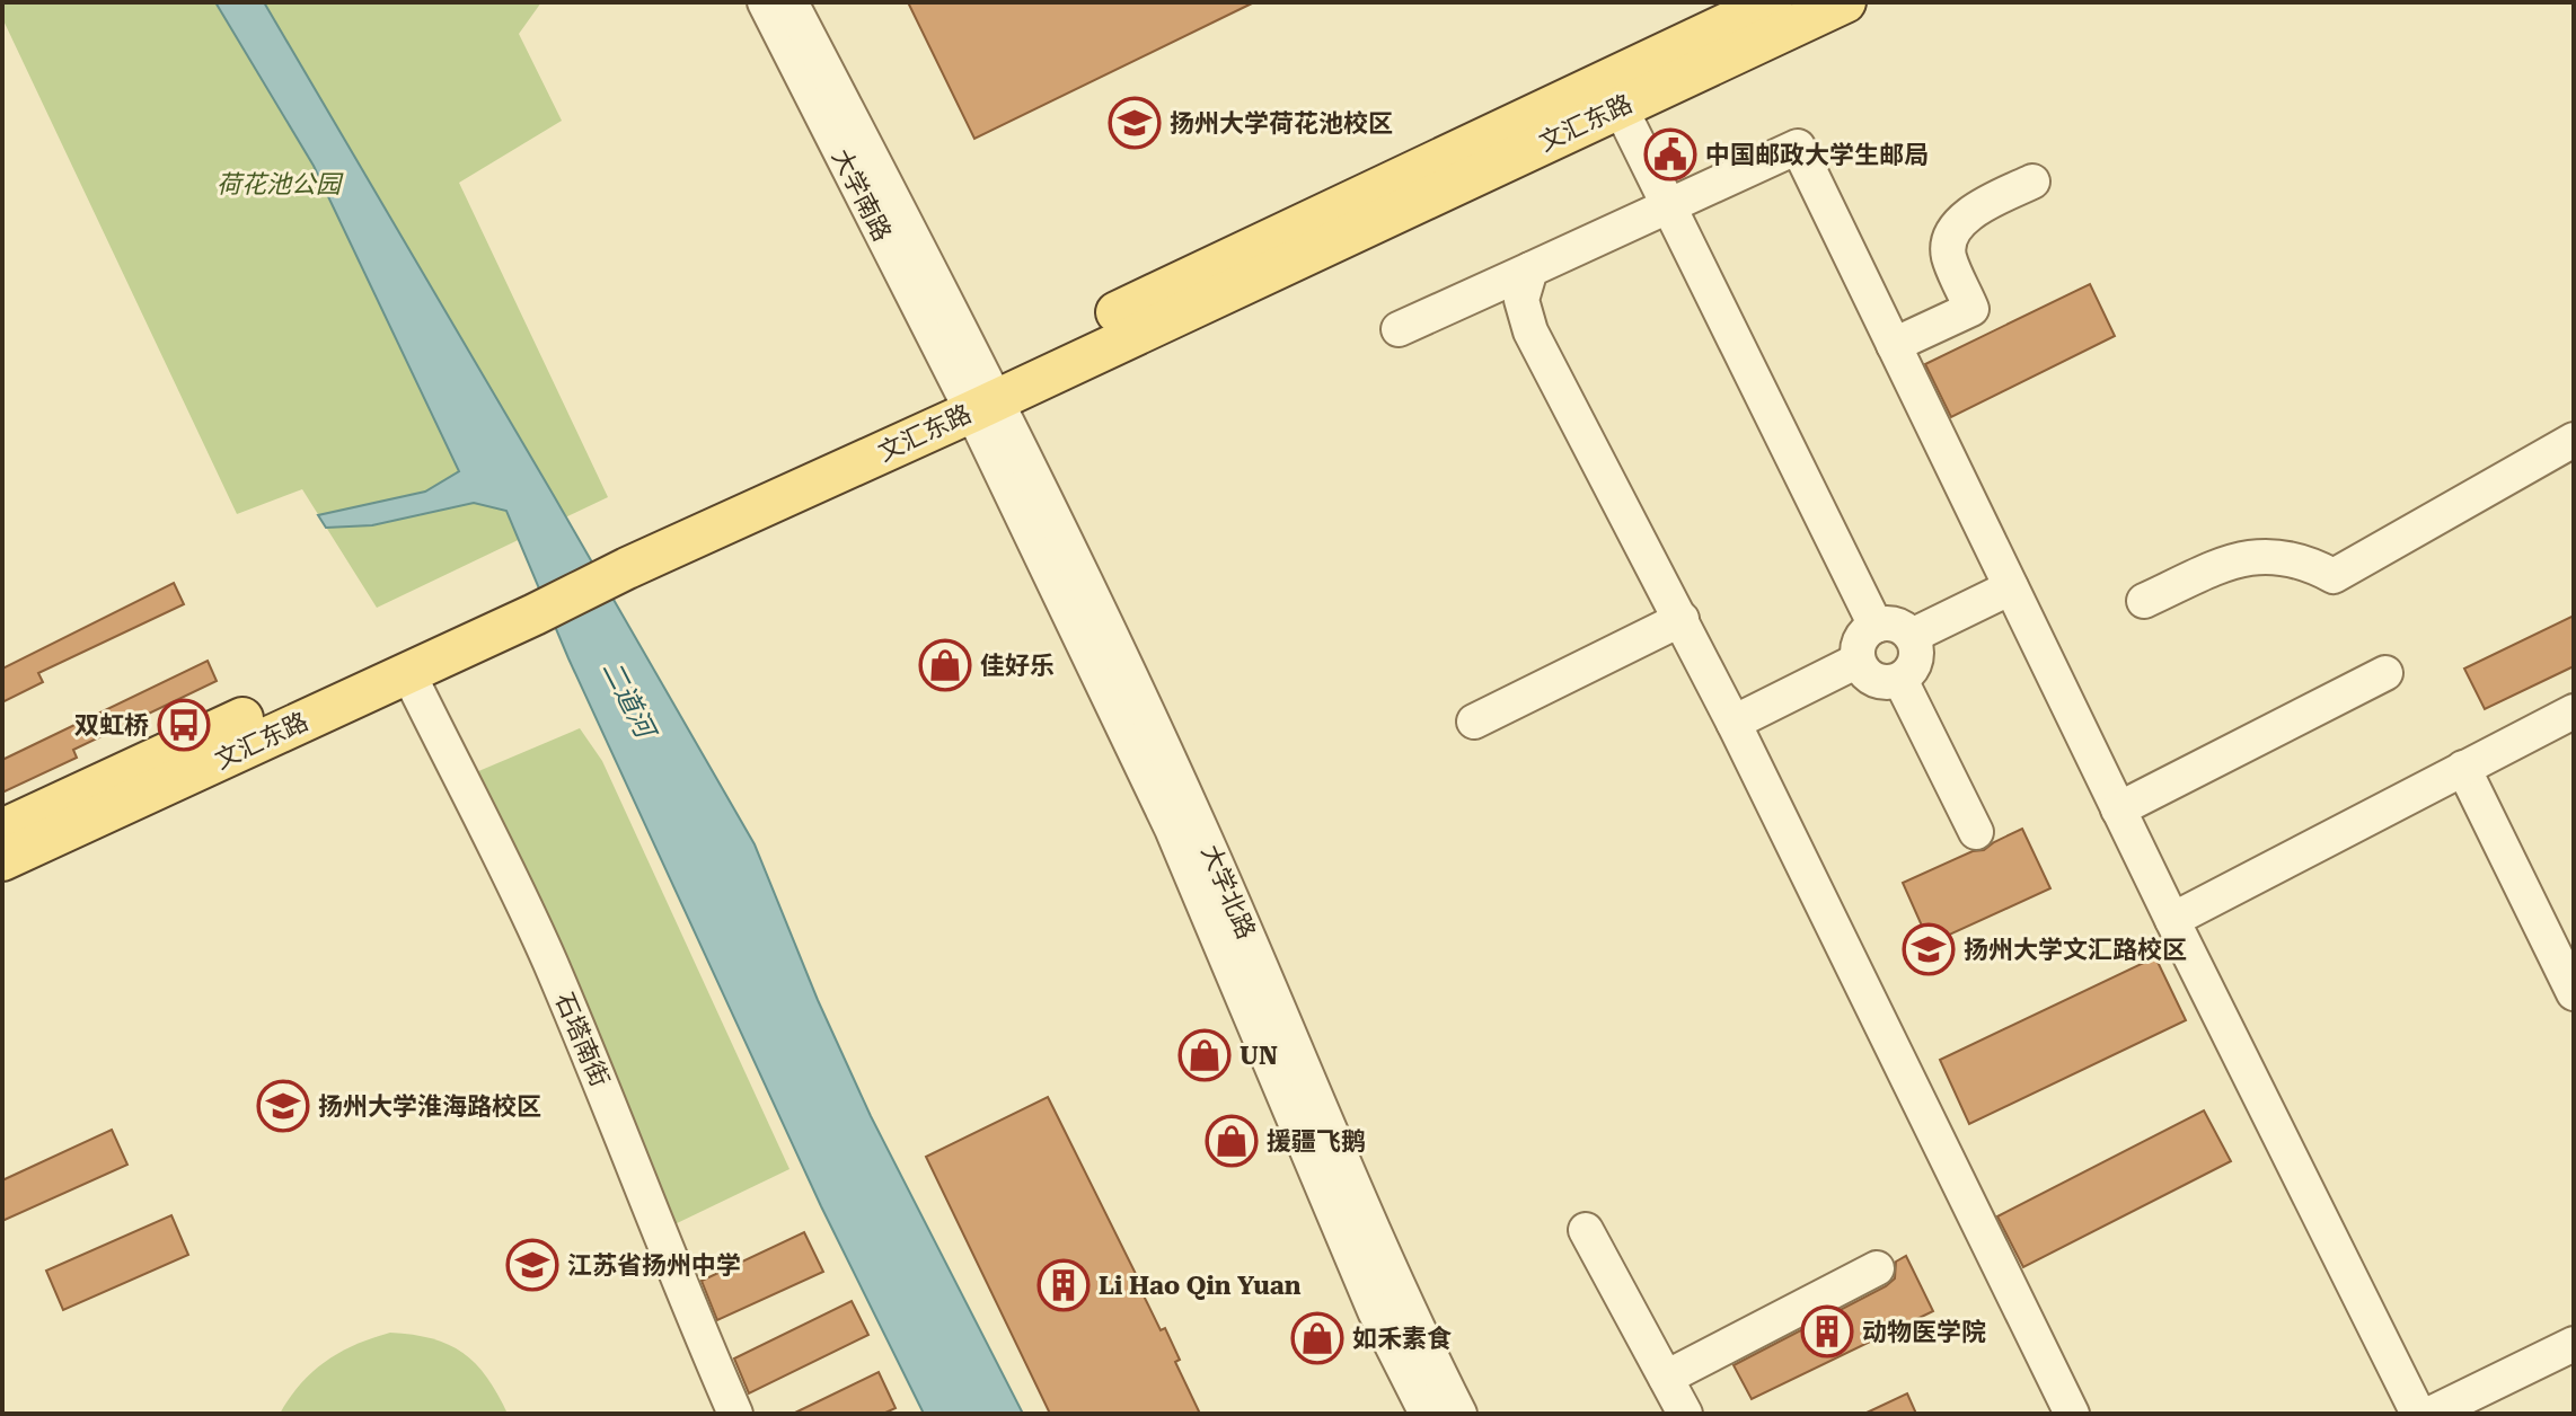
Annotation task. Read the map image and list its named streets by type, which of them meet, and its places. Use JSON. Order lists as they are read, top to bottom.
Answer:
{
  "streets": {
    "main road": ["文汇东路"],
    "street": ["大学南路", "大学北路", "石塔南街"]
  },
  "crossings": [
    ["文汇东路", "大学南路"],
    ["文汇东路", "大学北路"],
    ["文汇东路", "石塔南街"],
    ["大学南路", "大学北路"]
  ],
  "water": ["二道河"],
  "parks": ["荷花池公园"],
  "places": {
    "school or university": [
      "扬州大学荷花池校区",
      "扬州大学文汇路校区",
      "扬州大学淮海路校区",
      "江苏省扬州中学"
    ],
    "public building": ["中国邮政大学生邮局"],
    "shop": [
      "佳好乐",
      "UN",
      "援疆飞鹅",
      "如禾素食"
    ],
    "bus stop": ["双虹桥"],
    "building": ["Li Hao Qin Yuan", "动物医学院"]
  }
}
